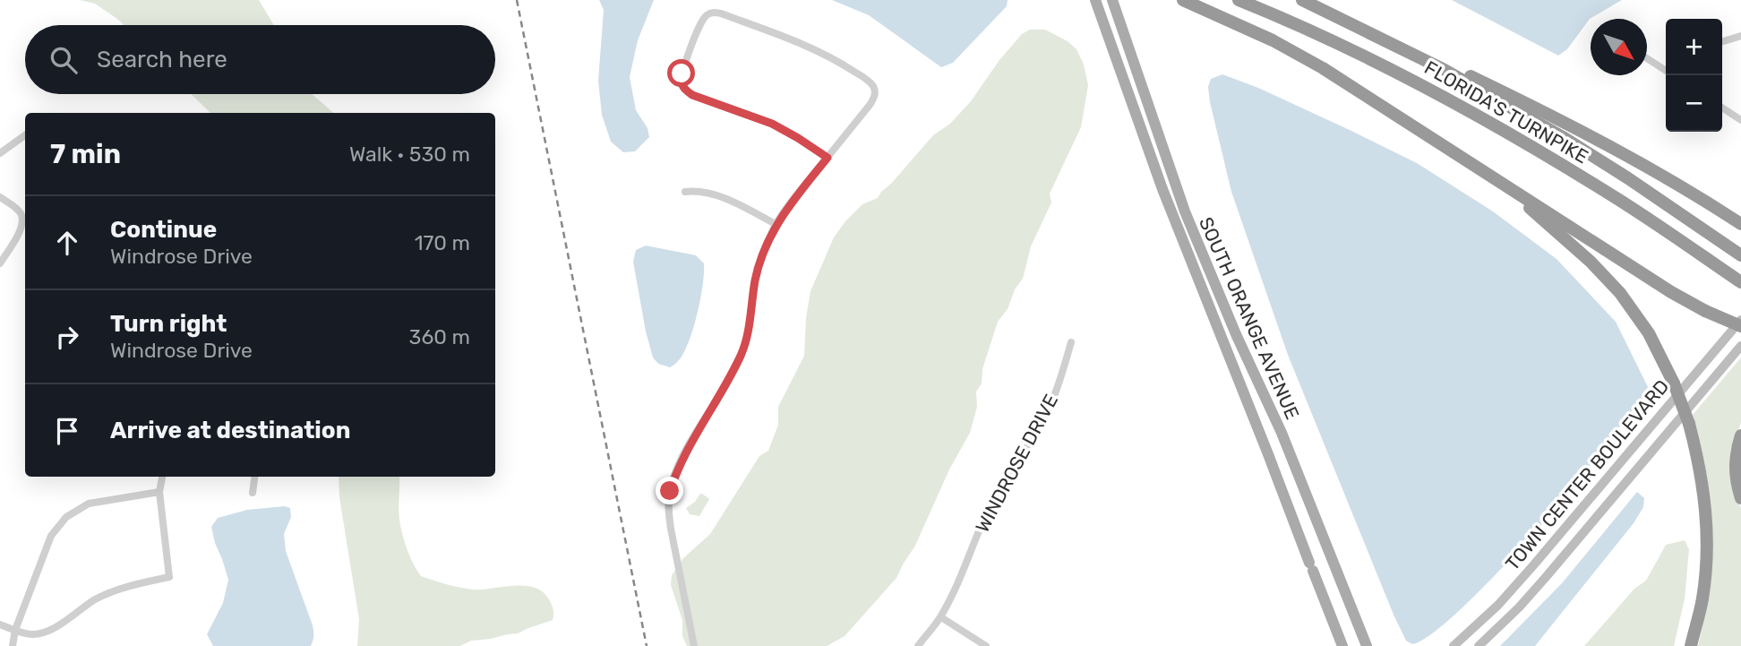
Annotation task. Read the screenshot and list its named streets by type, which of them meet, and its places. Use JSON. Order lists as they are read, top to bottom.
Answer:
{
  "streets": {
    "highway": ["FLORIDA'S TURNPIKE"],
    "main road": ["SOUTH ORANGE AVENUE", "TOWN CENTER BOULEVARD"],
    "street": ["WINDROSE DRIVE"]
  },
  "north": "bottom right",
  "page": {
    "map_buttons": ["+", "−"],
    "search": "Search here",
    "heading": ["7 min", "Walk · 530 m"],
    "list": [
      ["Continue", "Windrose Drive", "170 m"],
      ["Turn right", "Windrose Drive", "360 m"],
      "Arrive at destination"
    ]
  }
}
